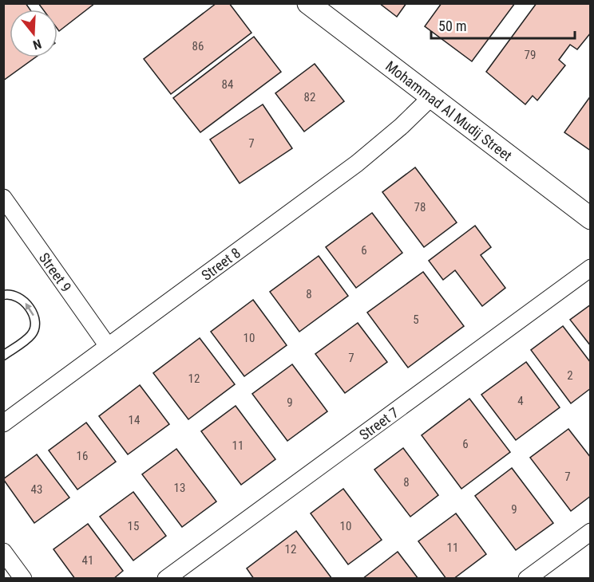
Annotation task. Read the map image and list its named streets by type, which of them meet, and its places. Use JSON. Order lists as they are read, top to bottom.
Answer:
{
  "streets": {
    "street": [
      "Mohammad Al Mudij Street",
      "Street 8",
      "Street 9",
      "Street 7"
    ]
  },
  "crossings": [
    ["Mohammad Al Mudij Street", "Street 8"],
    ["Street 8", "Street 9"]
  ],
  "house_numbers": [
    "86",
    "79",
    "84",
    "82",
    "7",
    "78",
    "6",
    "8",
    "5",
    "10",
    "7",
    "2",
    "12",
    "4",
    "9",
    "14",
    "6",
    "11",
    "16",
    "7",
    "8",
    "13",
    "43",
    "9",
    "15",
    "10",
    "11",
    "12",
    "41"
  ],
  "scale_bar": "50 m",
  "north": "bottom"
}
